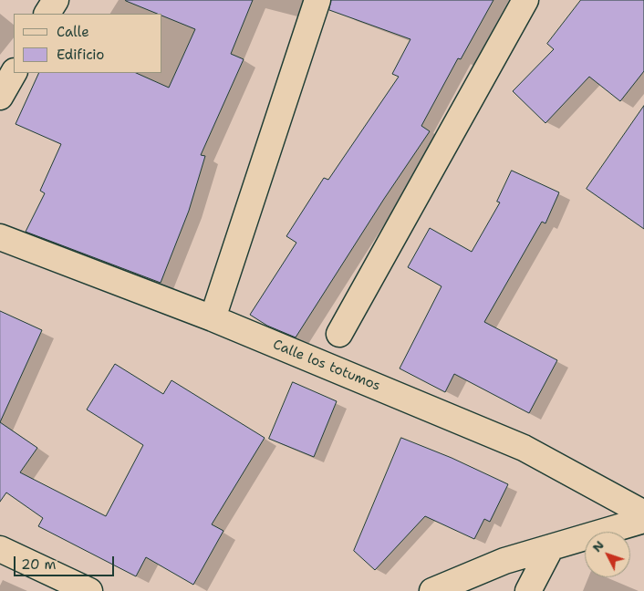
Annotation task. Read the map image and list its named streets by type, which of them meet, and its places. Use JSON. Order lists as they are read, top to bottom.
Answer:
{
  "streets": {
    "street": ["Calle los totumos"]
  },
  "legend": ["Calle", "Edificio"],
  "scale_bar": "20 m",
  "north": "top left"
}
